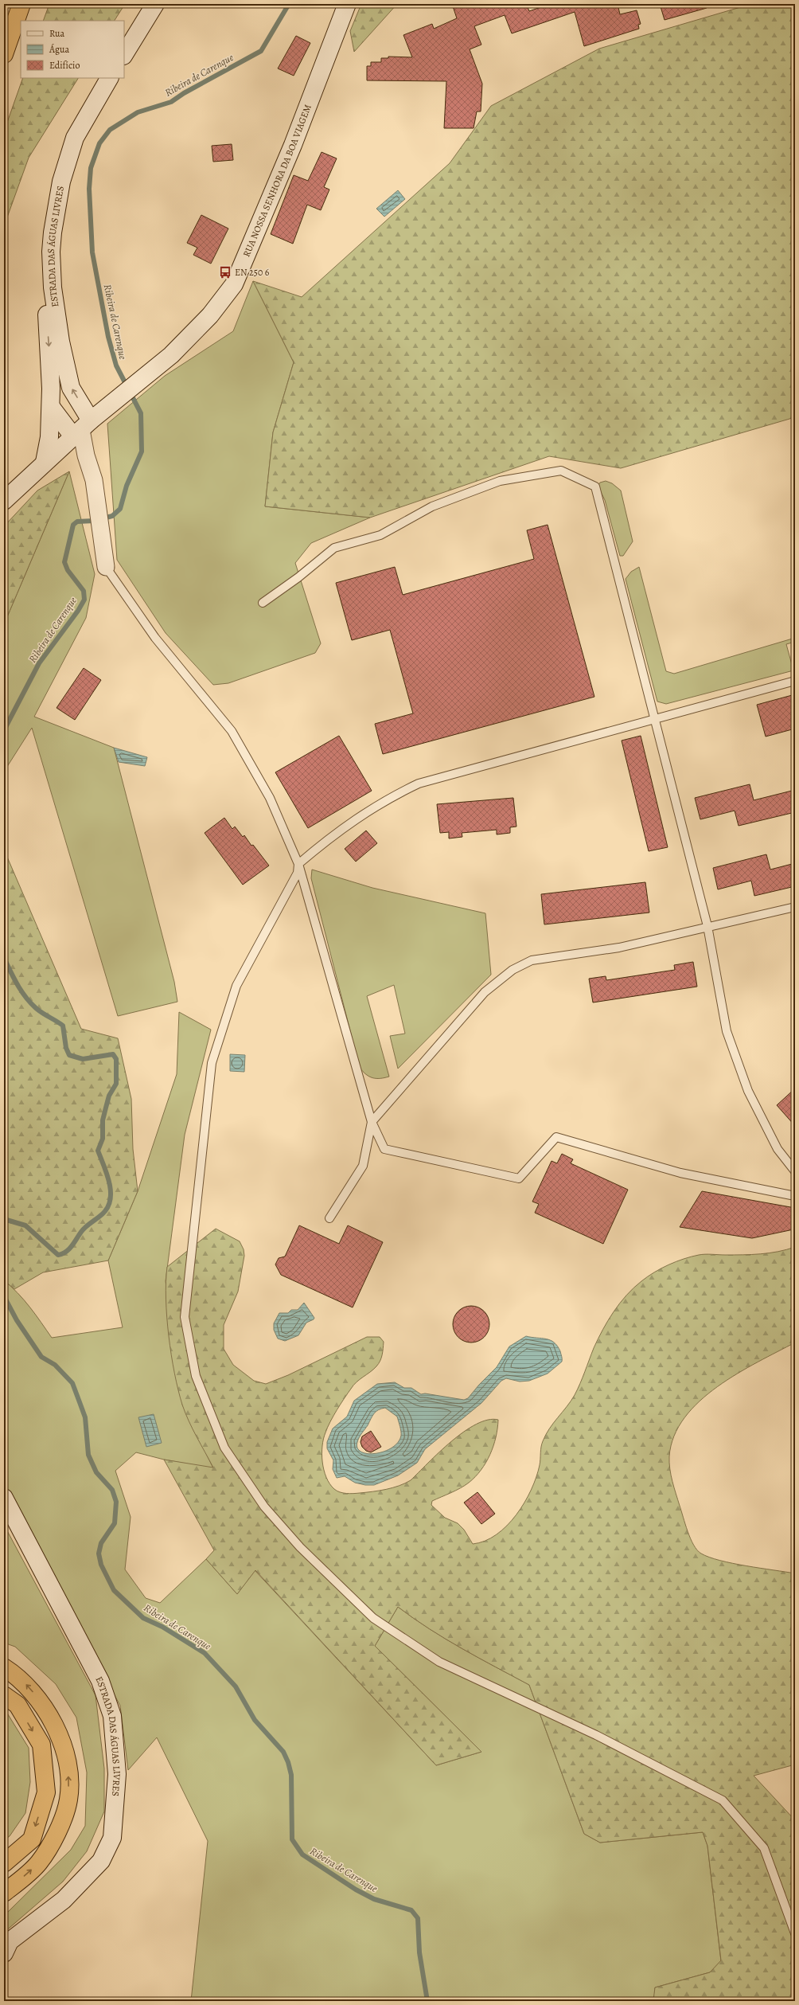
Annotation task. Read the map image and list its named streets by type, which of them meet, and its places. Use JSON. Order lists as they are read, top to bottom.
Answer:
{
  "streets": {
    "main road": ["RUA NOSSA SENHORA DA BOA VIAGEM", "ESTRADA DAS ÁGUAS LIVRES"]
  },
  "crossings": [
    ["RUA NOSSA SENHORA DA BOA VIAGEM", "ESTRADA DAS ÁGUAS LIVRES"]
  ],
  "water": ["Ribeira de Carenque"],
  "places": {
    "bus stop": ["EN 250 6"]
  },
  "legend": ["Rua", "Água", "Edifício"]
}
